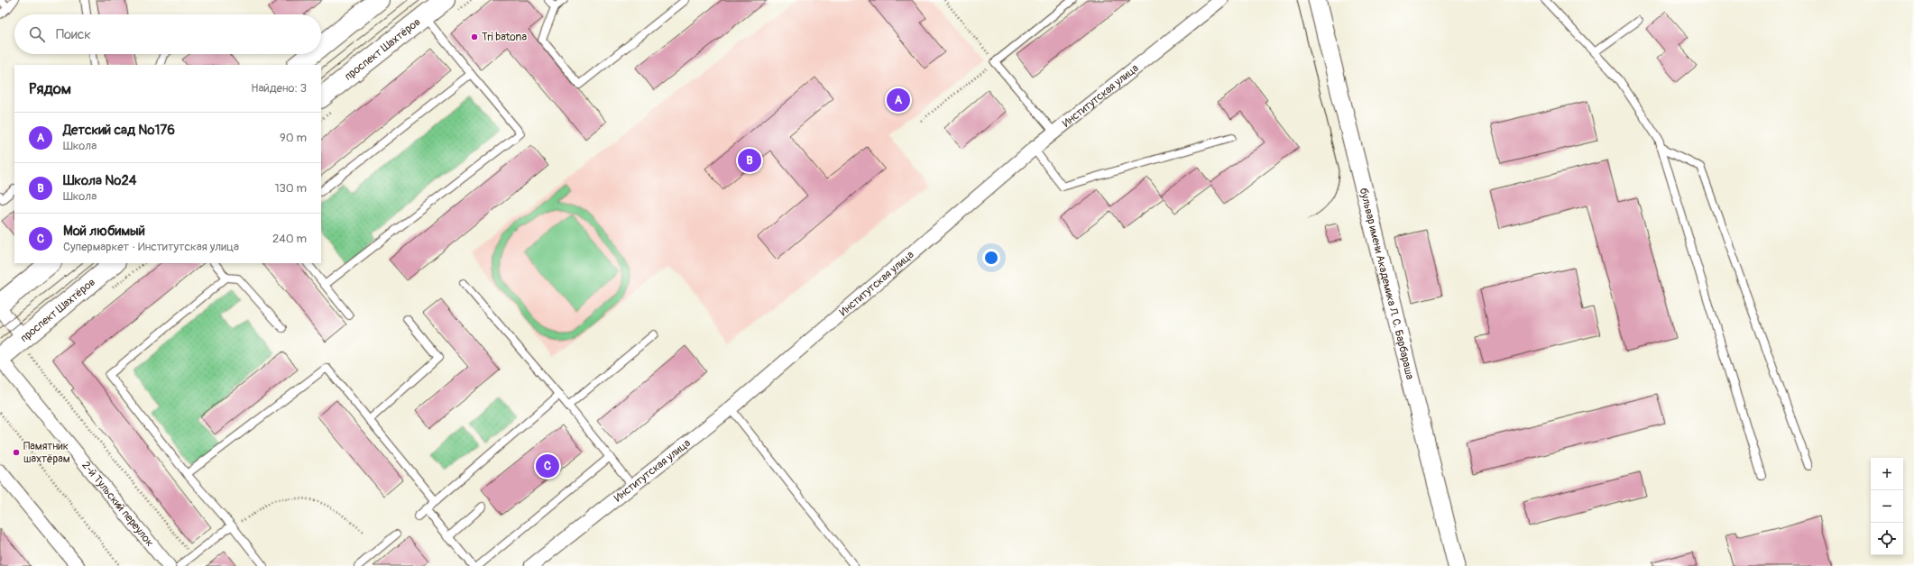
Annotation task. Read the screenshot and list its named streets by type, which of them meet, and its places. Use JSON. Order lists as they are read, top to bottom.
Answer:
{
  "streets": {
    "main road": ["проспект Шахтёров"],
    "street": ["Институтская улица", "бульвар имени Академика Л. С. Барбараша", "2-й Тульский переулок"]
  },
  "crossings": [
    ["проспект Шахтёров", "2-й Тульский переулок"]
  ],
  "places": ["Tri batona", "Памятник шахтёрам"],
  "page": {
    "search": "Поиск",
    "heading": ["Рядом", "Найдено: 3"],
    "pins": ["A", "B", "C"],
    "list": [
      {
        "mark": "A",
        "name": "Детский сад №176",
        "note": "Школа",
        "value": "90 m"
      },
      {
        "mark": "B",
        "name": "Школа №24",
        "note": "Школа",
        "value": "130 m"
      },
      {
        "mark": "C",
        "name": "Мой любимый",
        "note": "Супермаркет · Институтская улица",
        "value": "240 m"
      }
    ],
    "map_buttons": ["+", "−"]
  }
}
